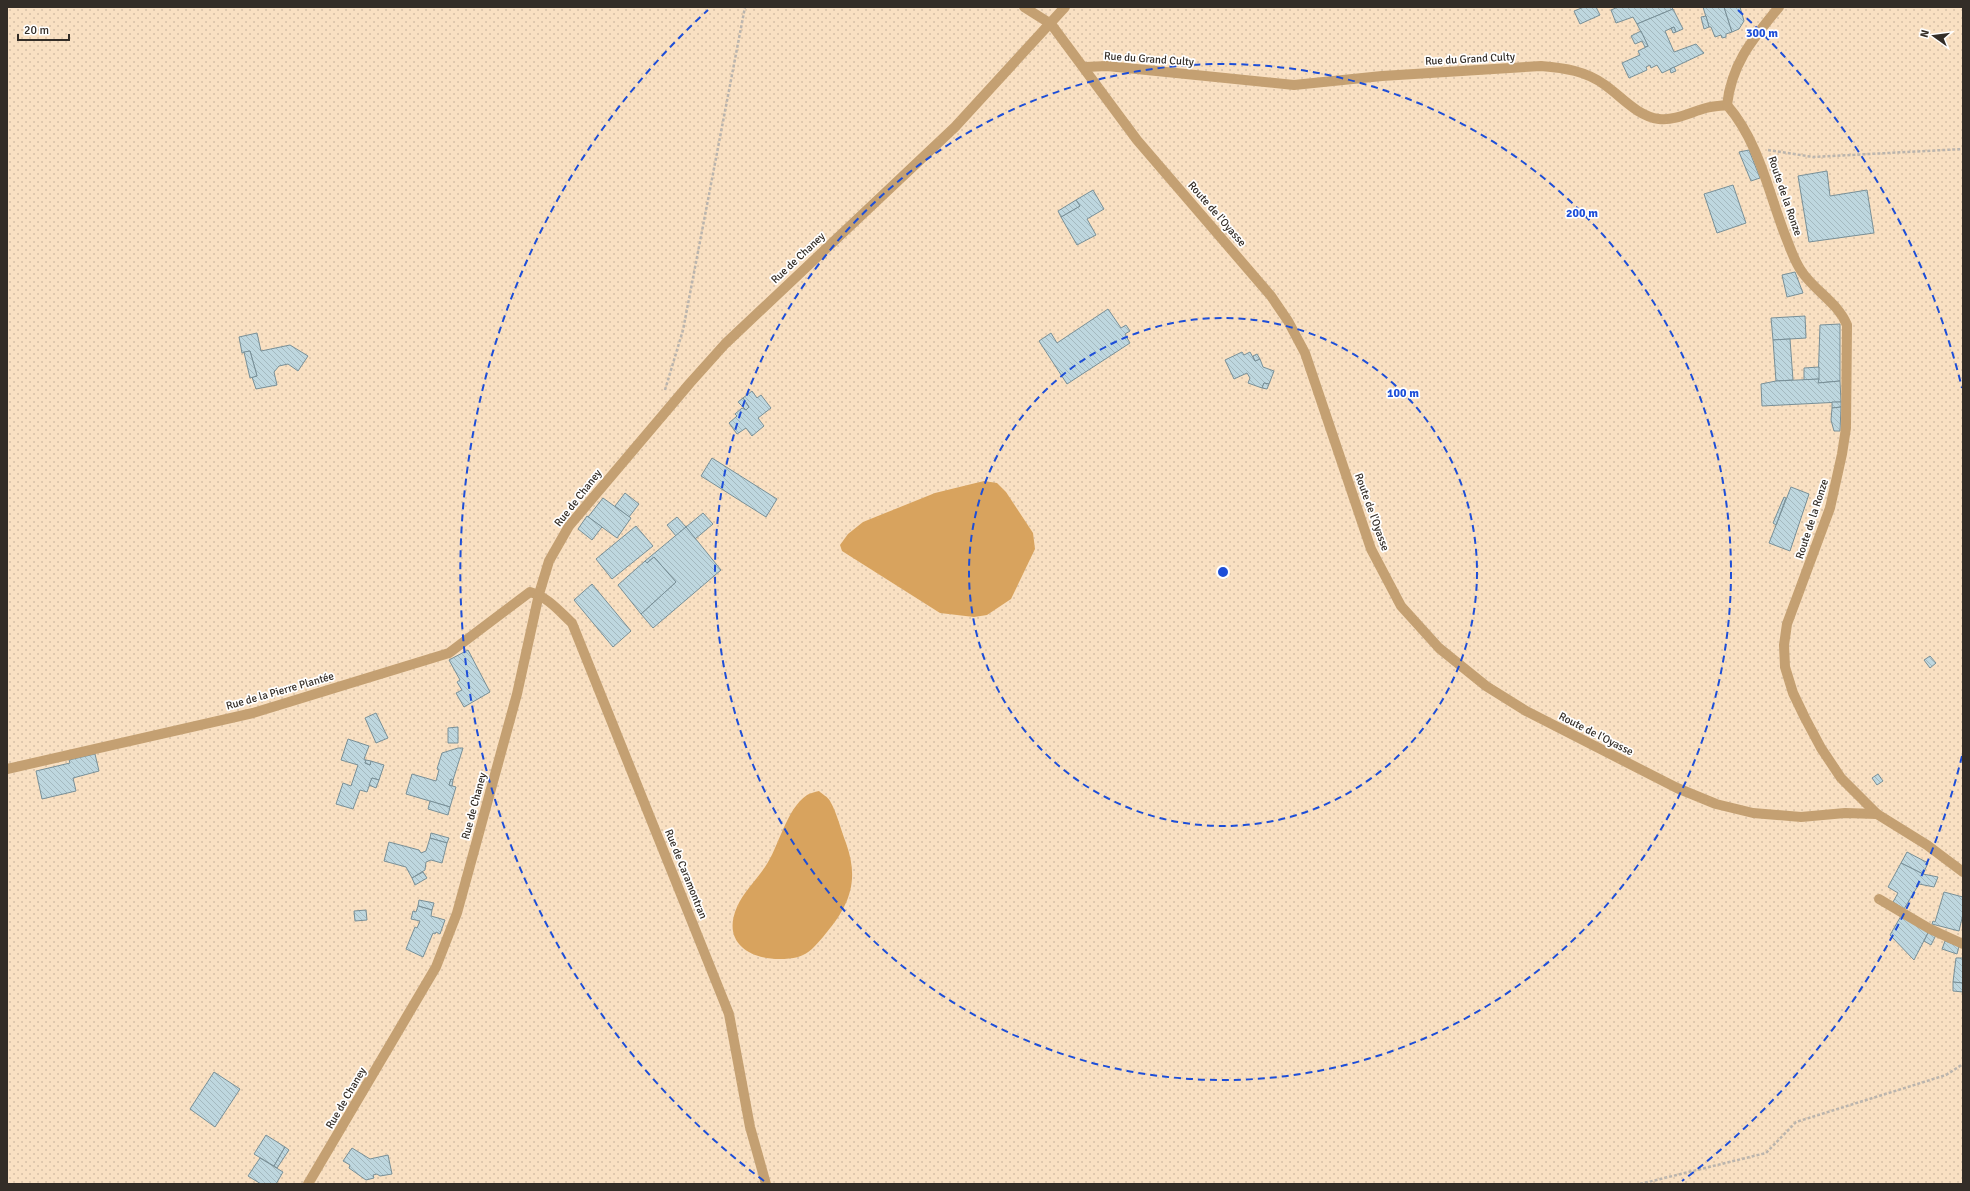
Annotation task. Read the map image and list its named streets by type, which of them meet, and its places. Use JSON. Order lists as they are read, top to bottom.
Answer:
{
  "streets": {
    "street": [
      "Rue du Grand Culty",
      "Route de la Ronze",
      "Route de l'Oyasse",
      "Rue de Chaney",
      "Rue de la Pierre Plantée",
      "Rue de Caramontran"
    ]
  },
  "crossings": [
    ["Rue du Grand Culty", "Route de la Ronze"],
    ["Rue du Grand Culty", "Route de l'Oyasse"],
    ["Route de la Ronze", "Route de l'Oyasse"],
    ["Route de l'Oyasse", "Rue de Chaney"],
    ["Rue de Chaney", "Rue de la Pierre Plantée"],
    ["Rue de Chaney", "Rue de Caramontran"],
    ["Rue de la Pierre Plantée", "Rue de Caramontran"]
  ],
  "scale_bar": "20 m",
  "north": "left",
  "rings": ["300 m", "200 m", "100 m"]
}
